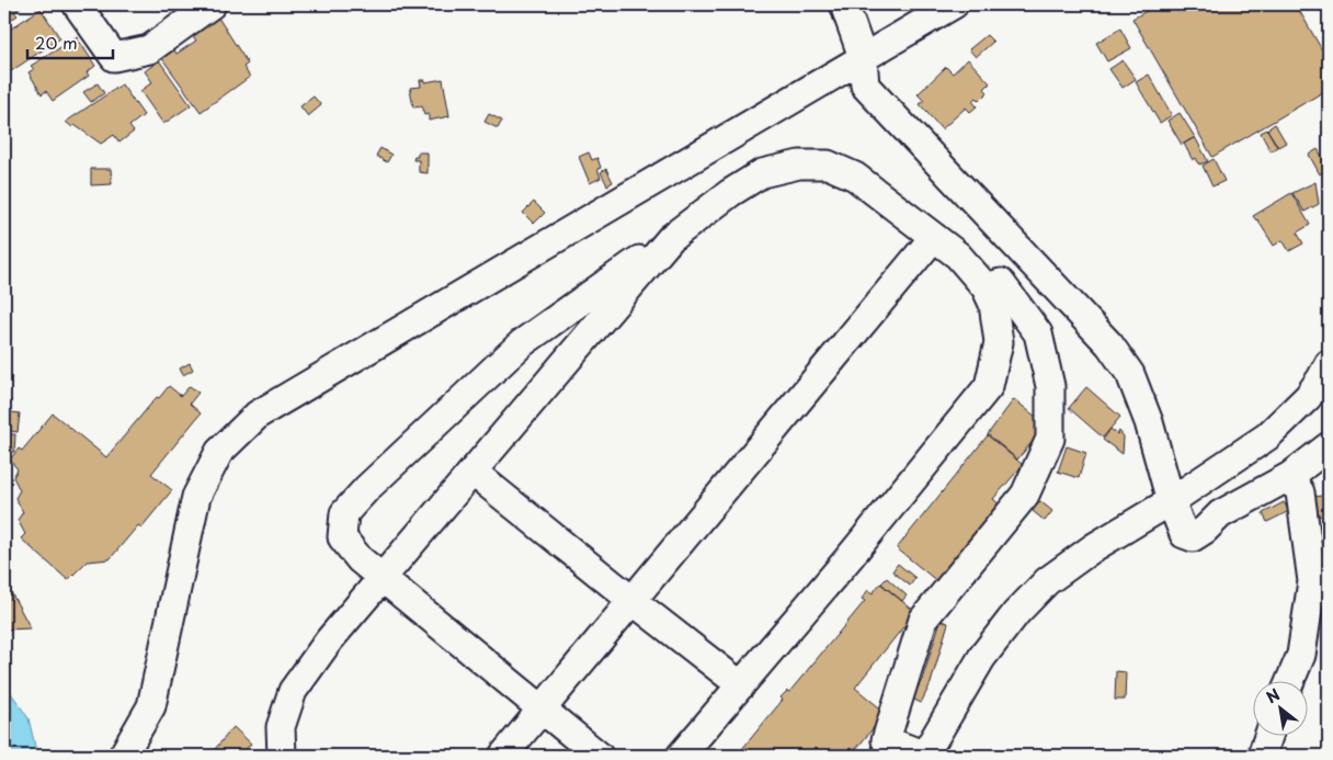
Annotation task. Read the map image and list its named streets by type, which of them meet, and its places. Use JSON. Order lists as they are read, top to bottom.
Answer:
{
  "scale_bar": "20 m",
  "north": "top left"
}
